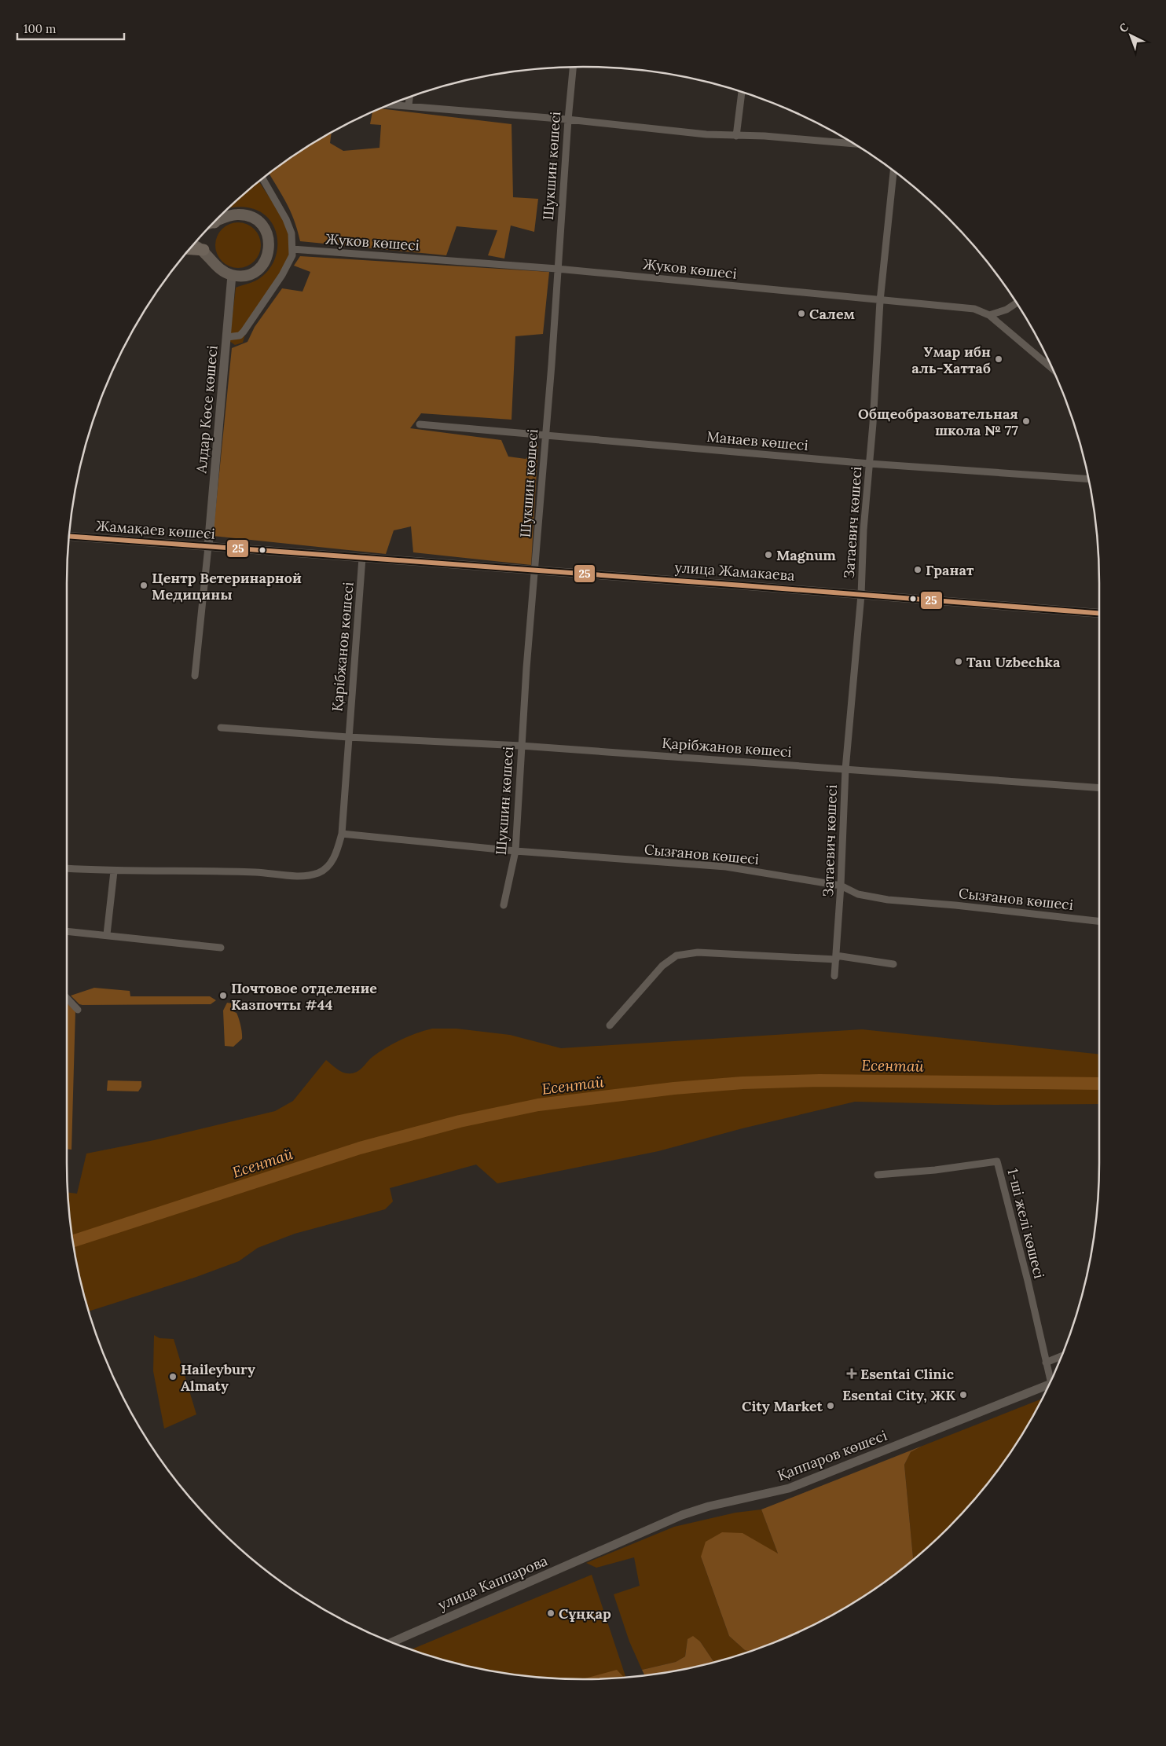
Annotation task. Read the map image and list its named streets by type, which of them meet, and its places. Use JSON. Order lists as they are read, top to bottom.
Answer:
{
  "streets": {
    "street": [
      "Шукшин көшесі",
      "Жуков көшесі",
      "Алдар Көсе көшесі",
      "Манаев көшесі",
      "Затаевич көшесі",
      "Жамақаев көшесі",
      "улица Жамакаева",
      "Қарібжанов көшесі",
      "Сызғанов көшесі",
      "1-ші желі көшесі",
      "Қаппаров көшесі",
      "улица Каппарова"
    ]
  },
  "crossings": [
    ["Шукшин көшесі", "Жуков көшесі"],
    ["Шукшин көшесі", "Манаев көшесі"],
    ["Шукшин көшесі", "улица Жамакаева"],
    ["Шукшин көшесі", "Қарібжанов көшесі"],
    ["Шукшин көшесі", "Сызғанов көшесі"],
    ["Жуков көшесі", "Затаевич көшесі"],
    ["Алдар Көсе көшесі", "Жамақаев көшесі"],
    ["Манаев көшесі", "Затаевич көшесі"],
    ["Затаевич көшесі", "улица Жамакаева"],
    ["Затаевич көшесі", "Қарібжанов көшесі"],
    ["Затаевич көшесі", "Сызғанов көшесі"],
    ["Жамақаев көшесі", "улица Жамакаева"],
    ["Жамақаев көшесі", "Қарібжанов көшесі"],
    ["улица Жамакаева", "Қарібжанов көшесі"],
    ["Қарібжанов көшесі", "Сызғанов көшесі"],
    ["Қаппаров көшесі", "улица Каппарова"]
  ],
  "water": ["Есентай"],
  "places": {
    "other": [
      "Салем",
      "Умар ибн аль-Хаттаб",
      "Общеобразовательная школа № 77",
      "Magnum",
      "Гранат",
      "Центр Ветеринарной Медицины",
      "Tau Uzbechka",
      "Почтовое отделение Казпочты #44",
      "Haileybury Almaty",
      "Esentai City, ЖК",
      "City Market",
      "Сұңқар"
    ],
    "health": ["Esentai Clinic"]
  },
  "lines": ["transit line 25"],
  "scale_bar": "100 m",
  "north": "top left"
}
